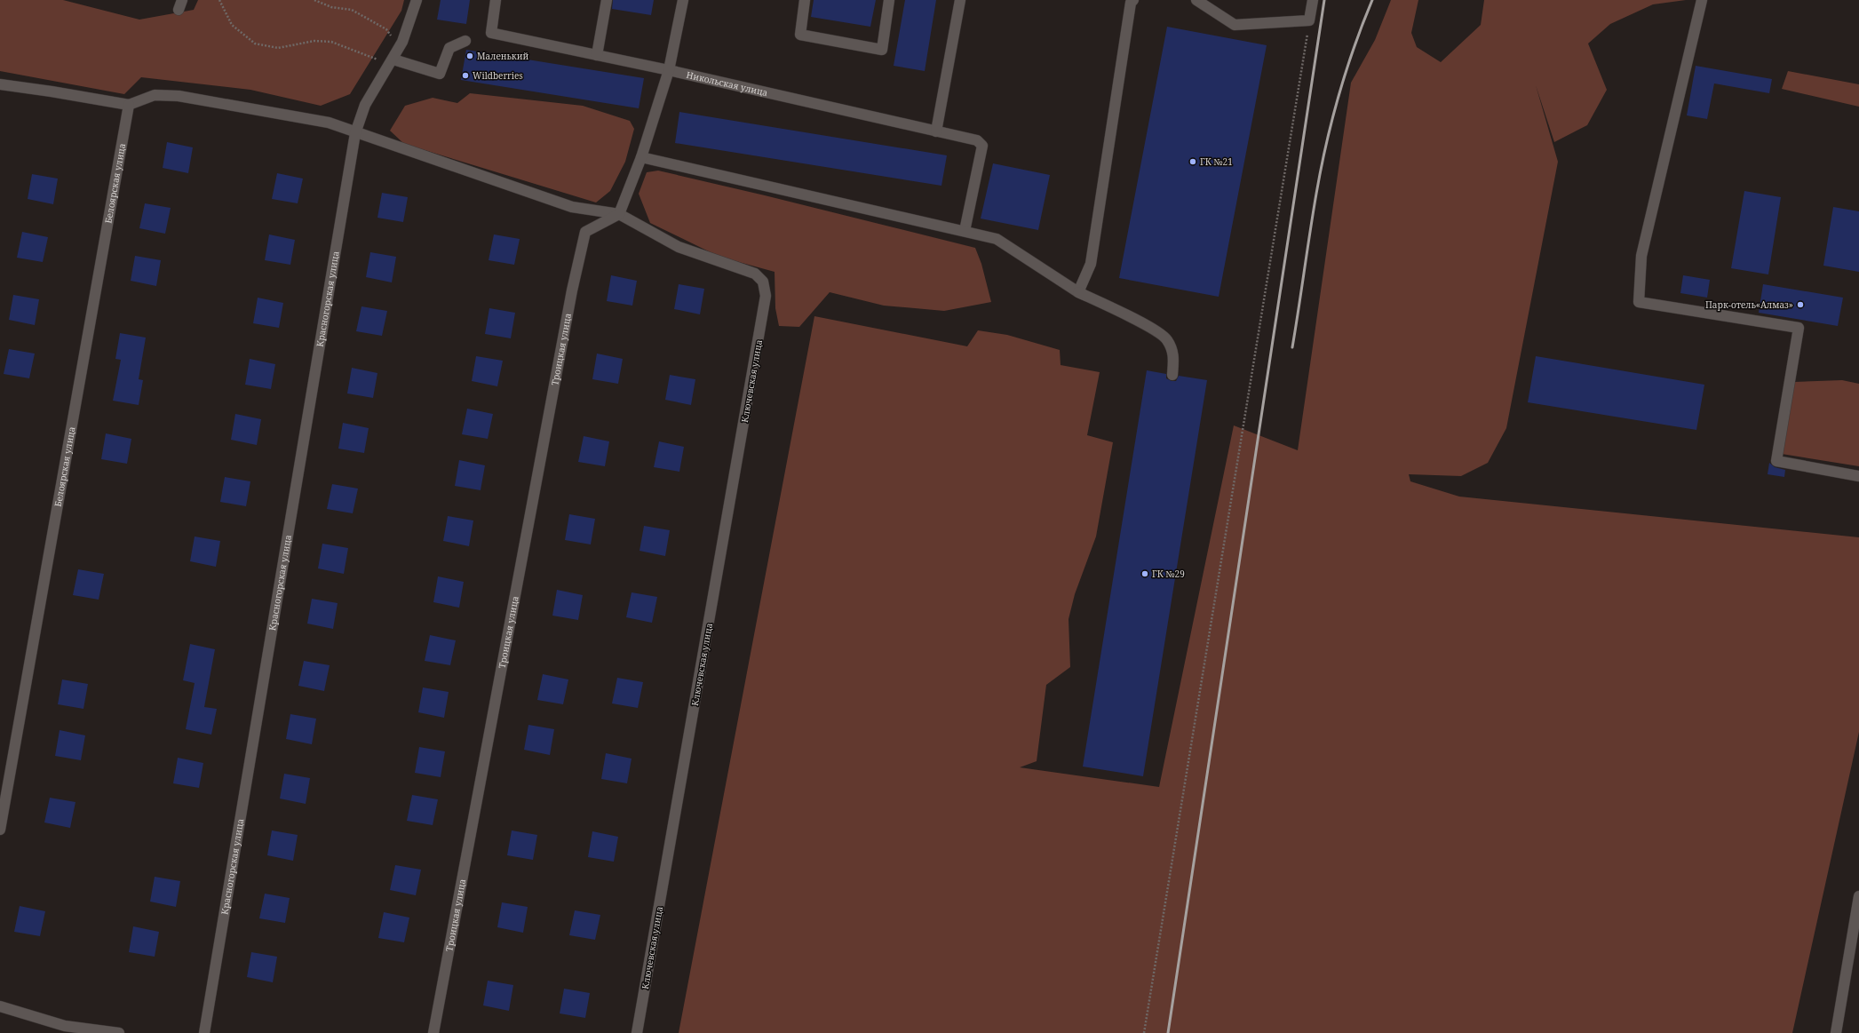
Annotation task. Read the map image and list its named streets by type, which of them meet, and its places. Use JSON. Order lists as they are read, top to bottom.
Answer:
{
  "streets": {
    "street": [
      "Никольская улица",
      "Белоярская улица",
      "Красногорская улица",
      "Троицкая улица",
      "Ключевская улица"
    ]
  },
  "crossings": [
    ["Троицкая улица", "Ключевская улица"]
  ],
  "places": [
    "Маленький",
    "Wildberries",
    "ГК №21",
    "Парк-отель«Алмаз»",
    "ГК №29"
  ]
}
